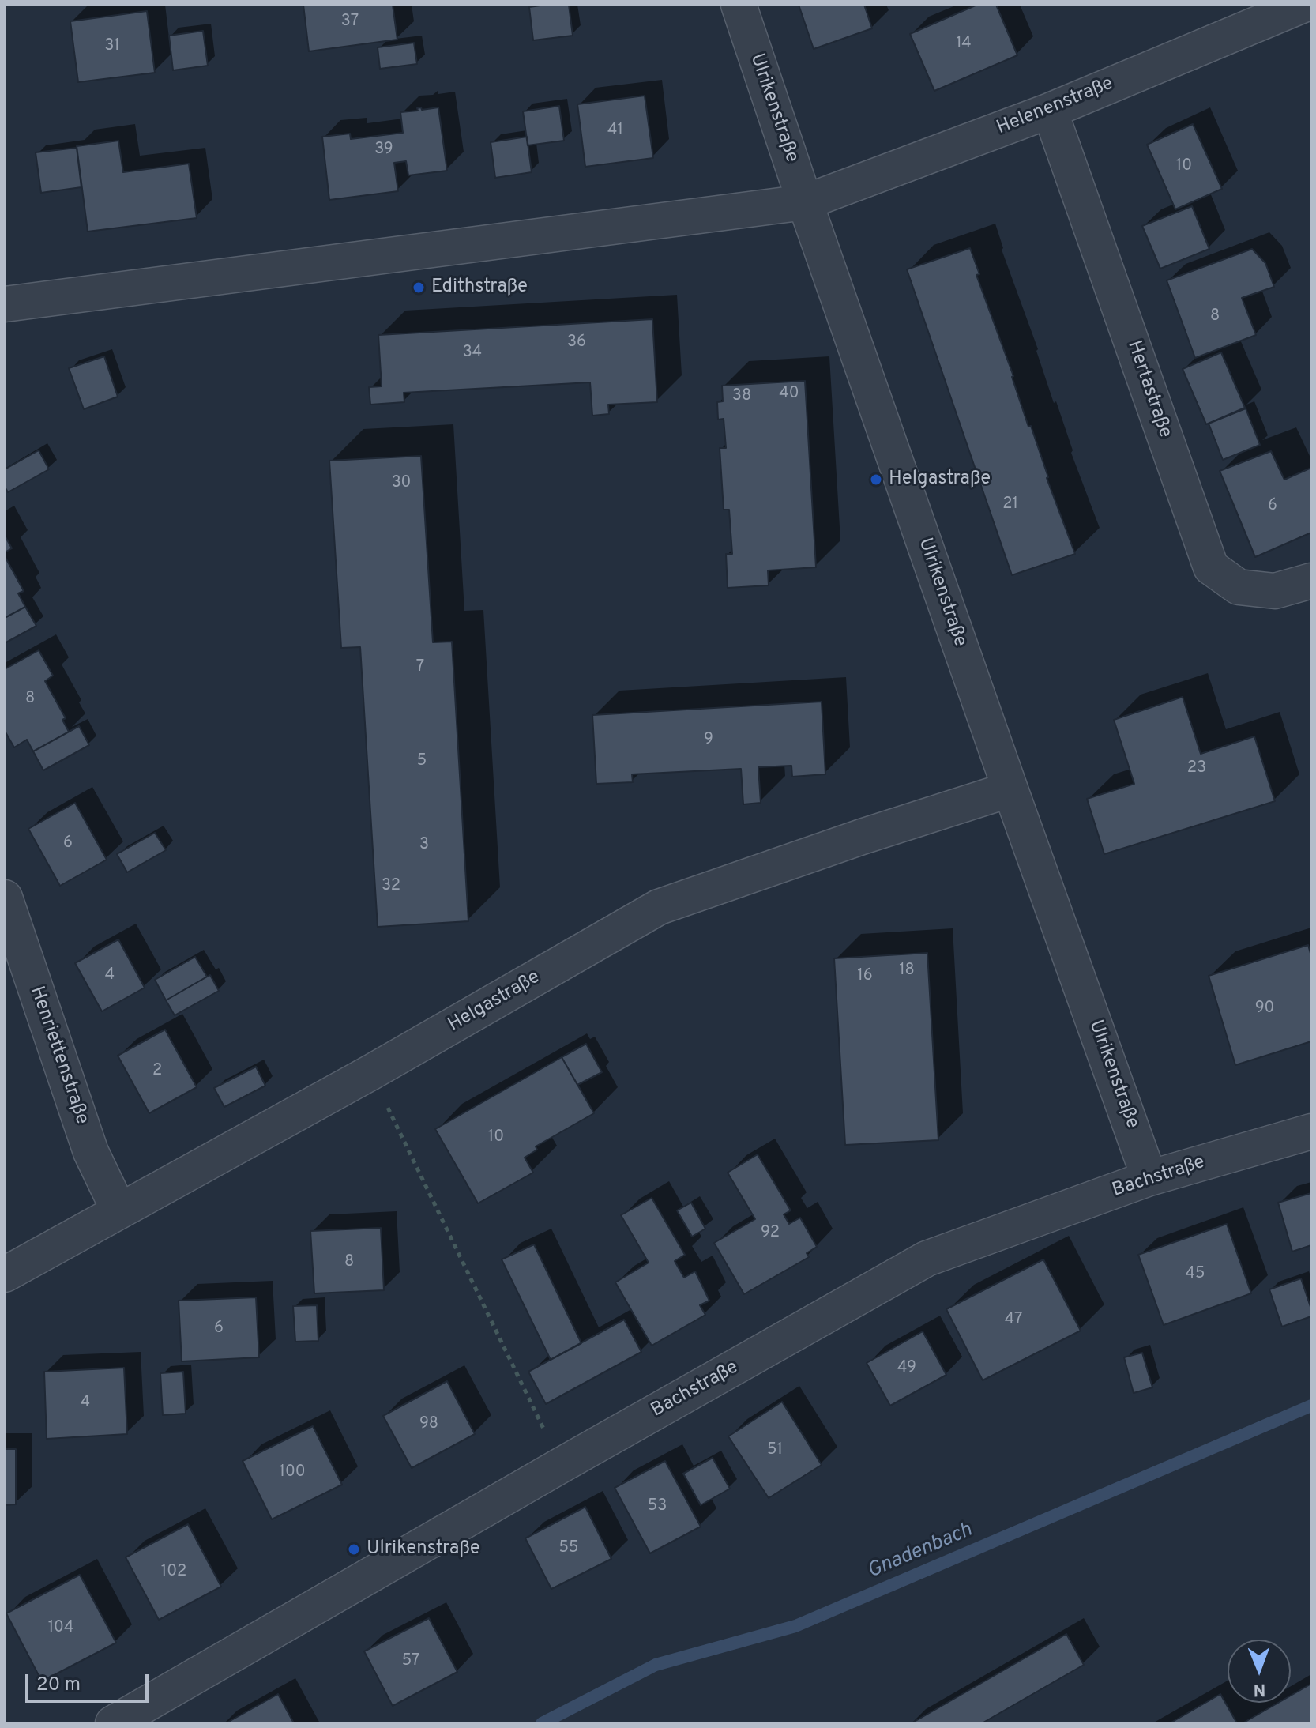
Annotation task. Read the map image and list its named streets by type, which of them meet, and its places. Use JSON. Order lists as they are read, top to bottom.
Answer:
{
  "streets": {
    "street": [
      "Helenenstraße",
      "Ulrikenstraße",
      "Hertastraße",
      "Helgastraße",
      "Henriettenstraße",
      "Bachstraße"
    ]
  },
  "crossings": [
    ["Helenenstraße", "Ulrikenstraße"],
    ["Helenenstraße", "Hertastraße"],
    ["Ulrikenstraße", "Helgastraße"],
    ["Ulrikenstraße", "Bachstraße"],
    ["Helgastraße", "Henriettenstraße"]
  ],
  "water": ["Gnadenbach"],
  "places": ["Edithstraße", "Helgastraße", "Ulrikenstraße"],
  "house_numbers": [
    "37",
    "14",
    "31",
    "41",
    "39",
    "10",
    "8",
    "36",
    "34",
    "40",
    "38",
    "30",
    "21",
    "6",
    "7",
    "8",
    "9",
    "5",
    "23",
    "6",
    "3",
    "32",
    "18",
    "4",
    "16",
    "90",
    "2",
    "10",
    "92",
    "8",
    "45",
    "47",
    "6",
    "49",
    "4",
    "98",
    "51",
    "100",
    "53",
    "55",
    "102",
    "104",
    "57"
  ],
  "scale_bar": "20 m",
  "north": "bottom"
}
